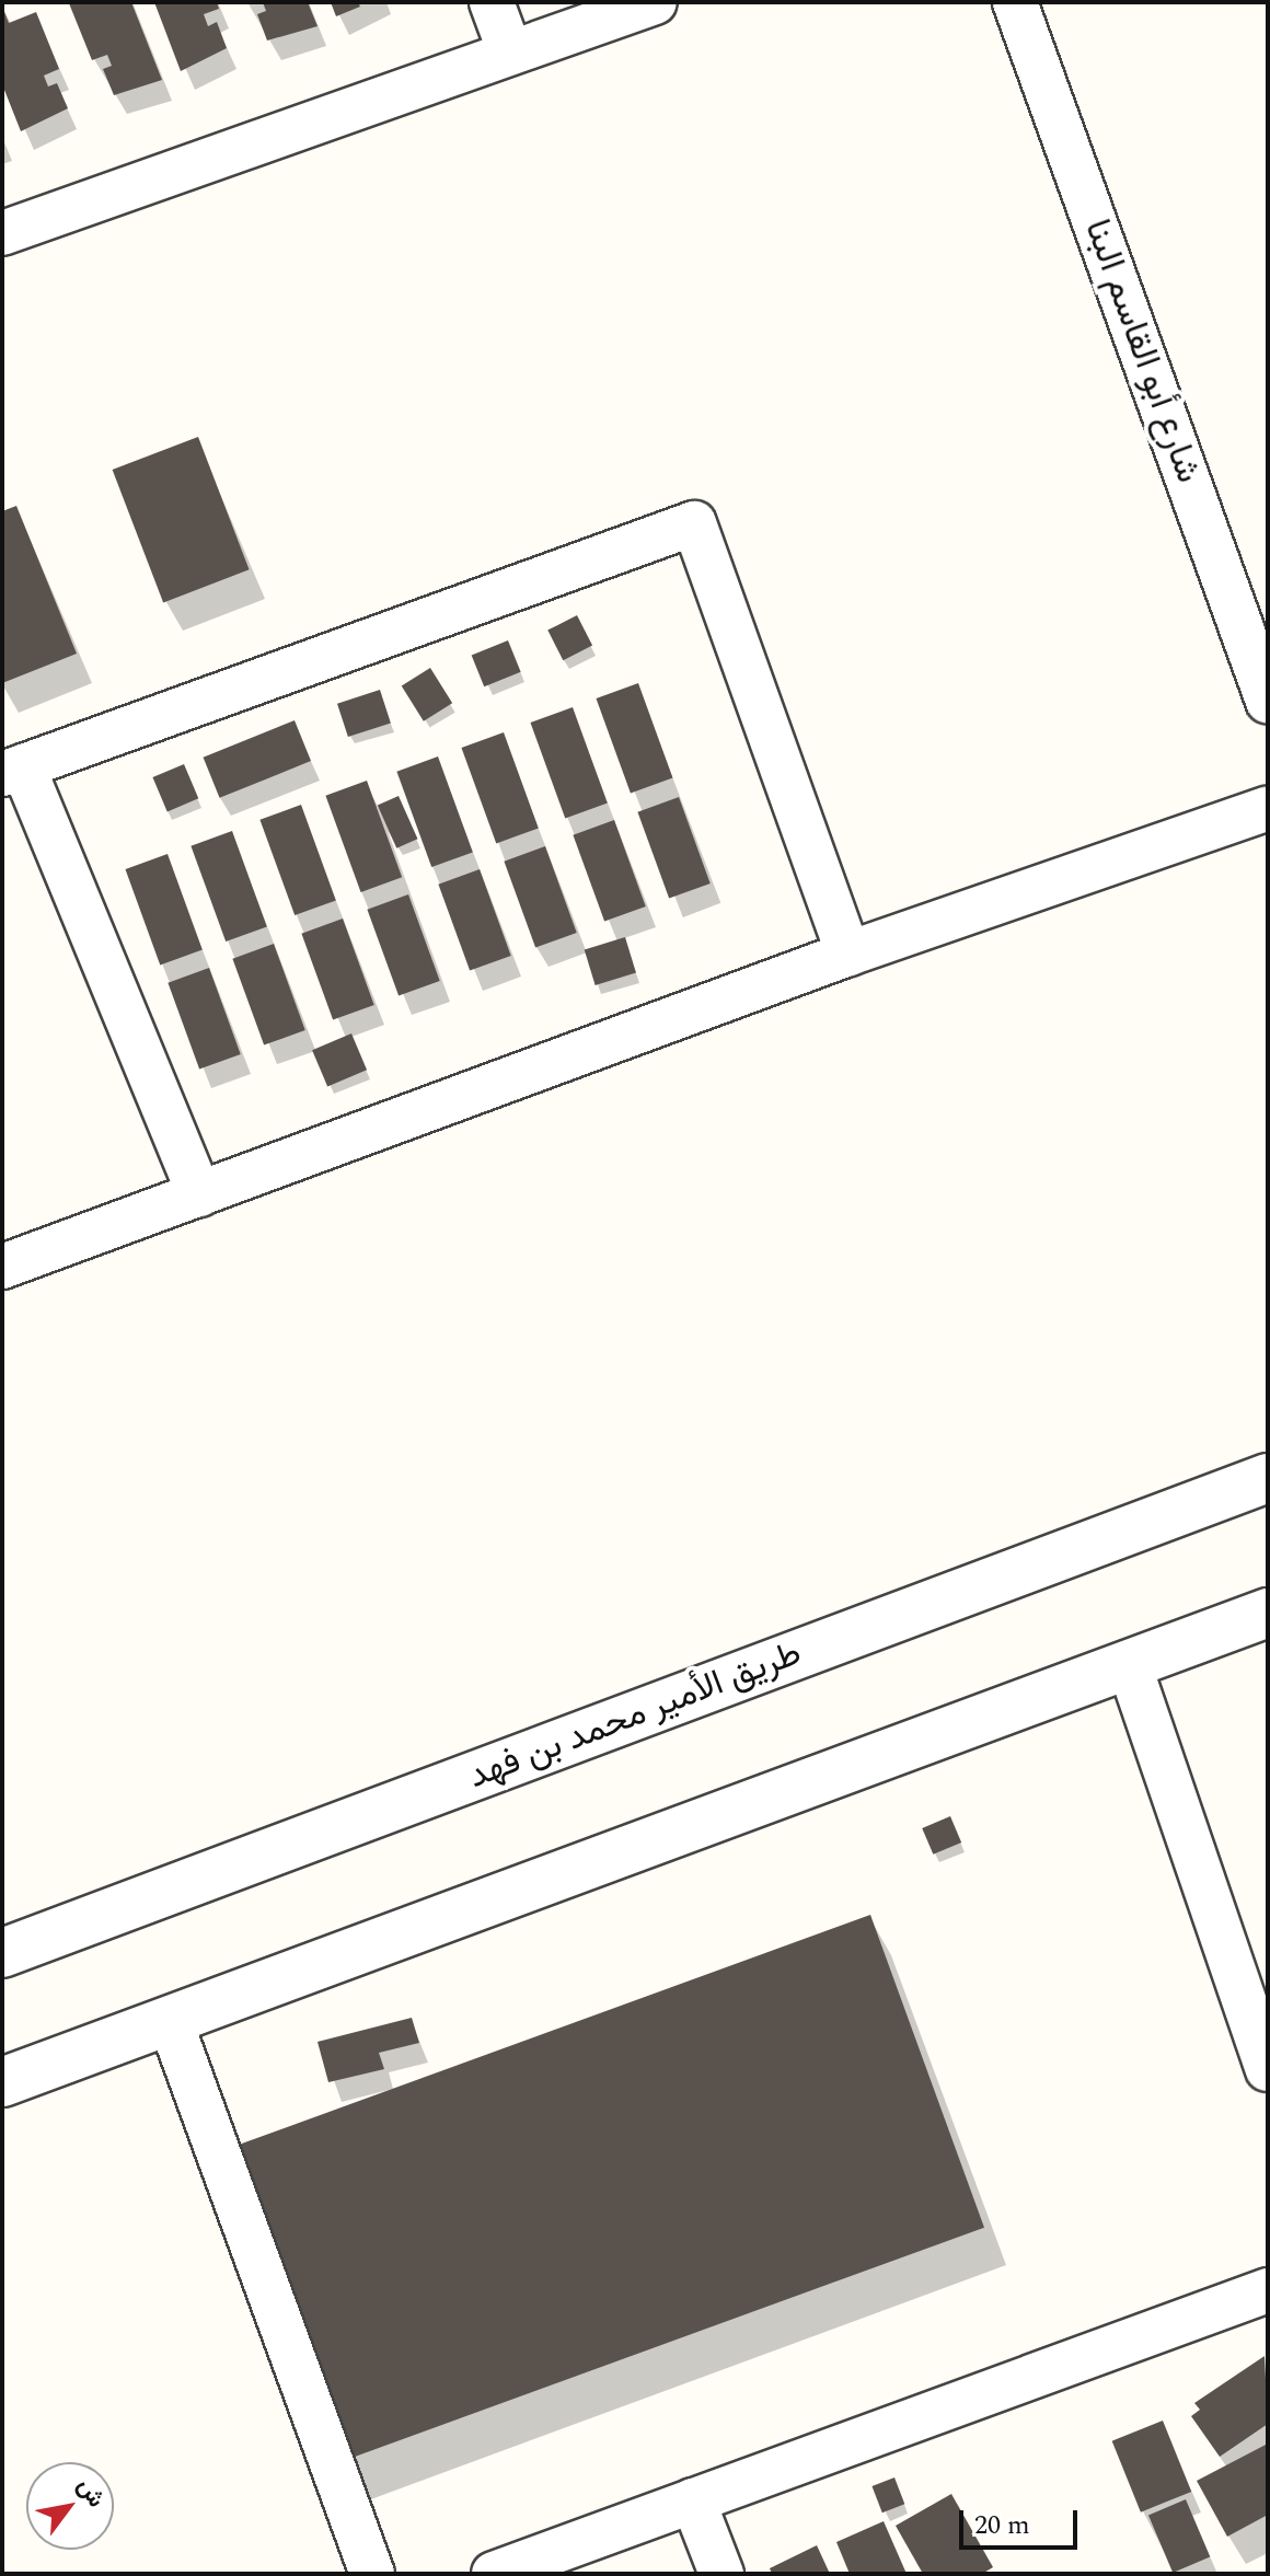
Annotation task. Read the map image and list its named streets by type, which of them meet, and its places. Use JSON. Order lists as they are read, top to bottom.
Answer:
{
  "streets": {
    "street": ["شارع أبو القاسم البنا", "طريق الأمير محمد بن فهد"]
  },
  "scale_bar": "20 m",
  "north": "top right"
}
